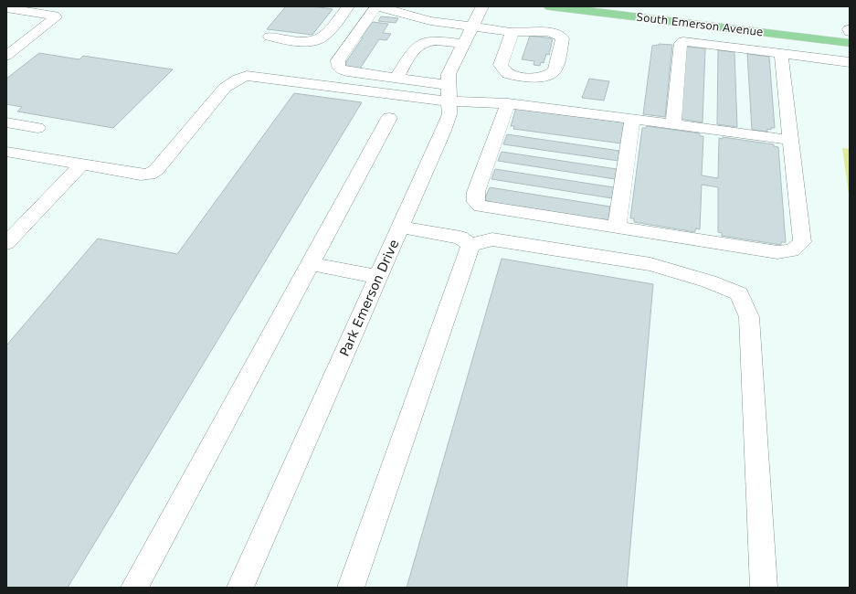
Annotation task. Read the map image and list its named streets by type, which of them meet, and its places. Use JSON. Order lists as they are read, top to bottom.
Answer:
{
  "streets": {
    "main road": ["South Emerson Avenue"],
    "street": ["Park Emerson Drive"]
  }
}
